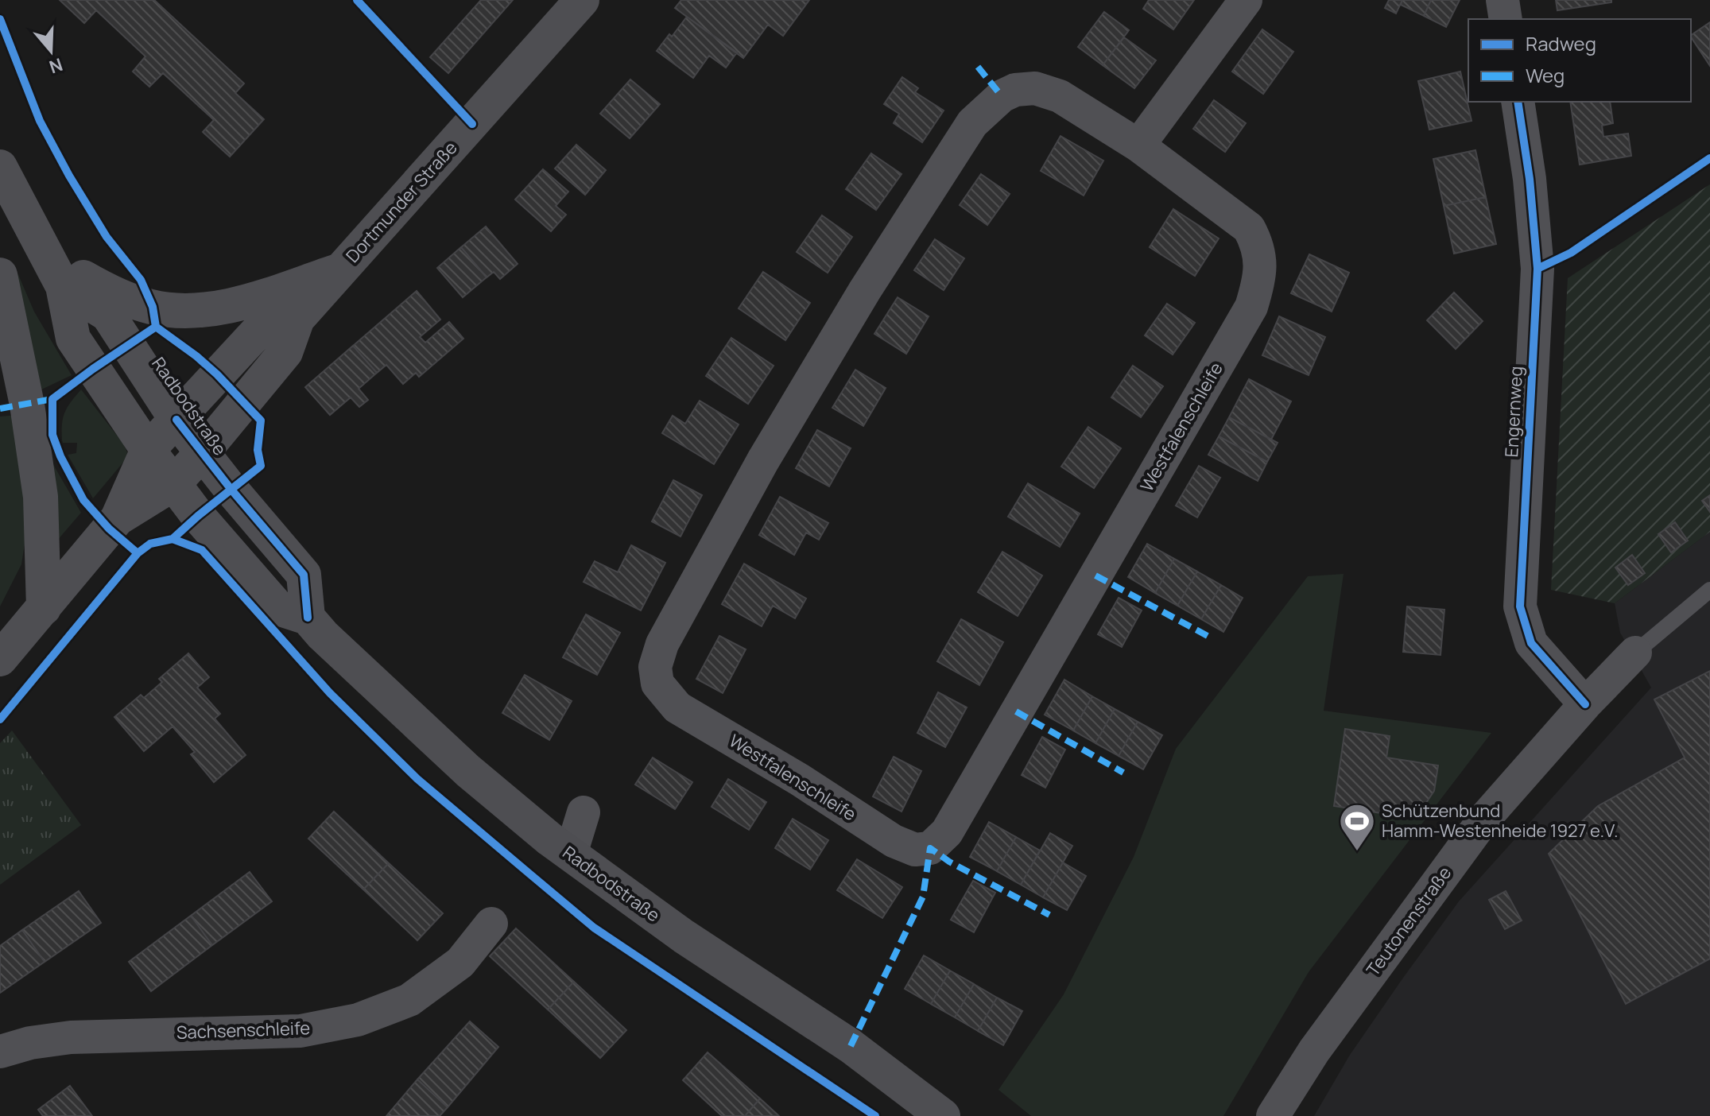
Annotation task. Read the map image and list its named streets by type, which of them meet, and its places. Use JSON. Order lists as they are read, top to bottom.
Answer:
{
  "streets": {
    "main road": ["Dortmunder Straße", "Radbodstraße"],
    "street": [
      "Engernweg",
      "Westfalenschleife",
      "Teutonenstraße",
      "Sachsenschleife"
    ]
  },
  "crossings": [
    ["Dortmunder Straße", "Radbodstraße"],
    ["Engernweg", "Teutonenstraße"]
  ],
  "places": {
    "sports": ["Schützenbund Hamm-Westenheide 1927 e.V."]
  },
  "legend": ["Radweg", "Weg"],
  "north": "bottom"
}
